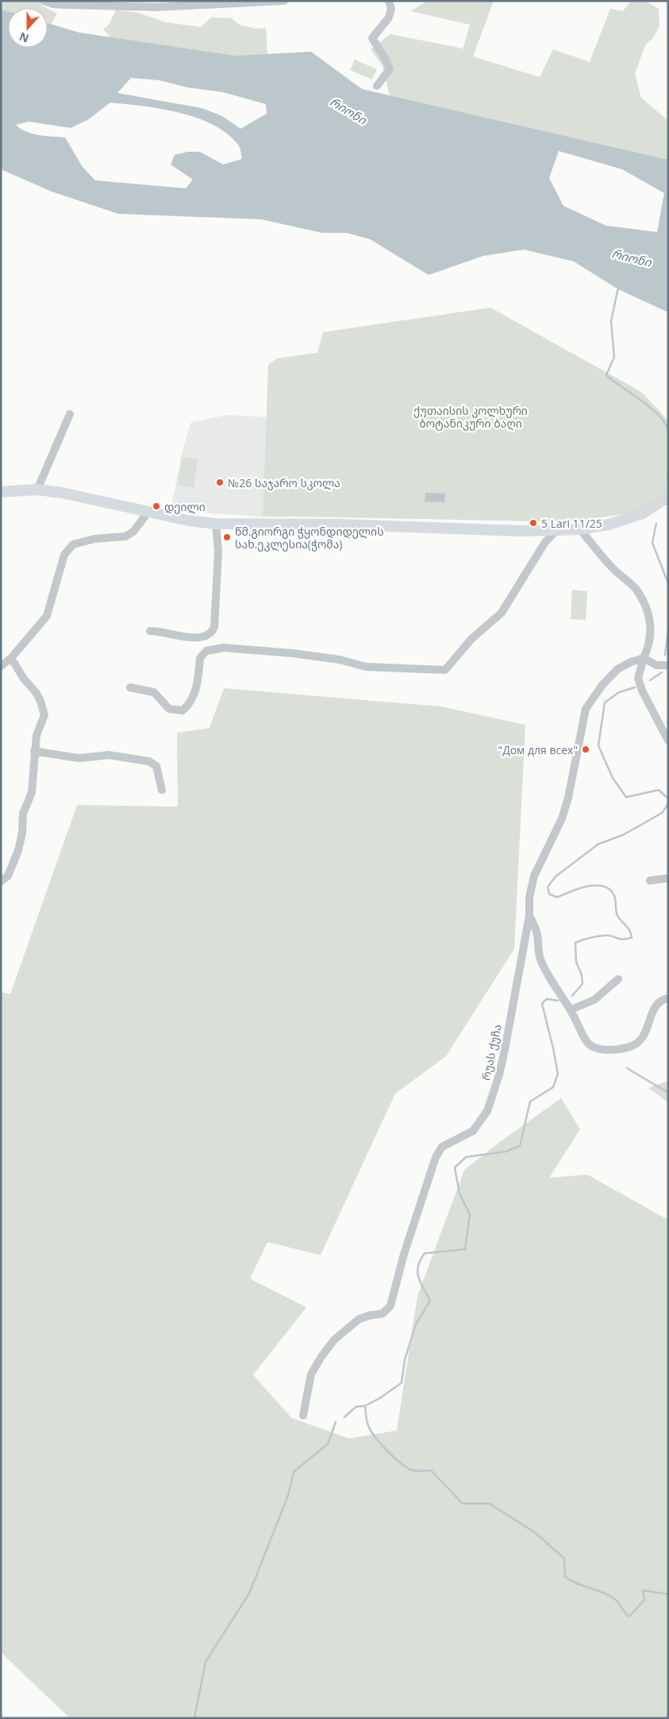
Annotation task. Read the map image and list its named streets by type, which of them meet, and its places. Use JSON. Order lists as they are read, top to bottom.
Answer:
{
  "streets": {
    "street": ["რუას ქუჩა"]
  },
  "water": ["რიონი"],
  "parks": ["ქუთაისის კოლხური ბოტანიკური ბაღი"],
  "places": [
    "№26 საჯარო სკოლა",
    "დეილი",
    "5 Lari 11/25",
    "წმ.გიორგი ჭყონდიდელის სახ.ეკლესია(ჭომა)",
    "\"Дом для всех\""
  ],
  "north": "bottom"
}
